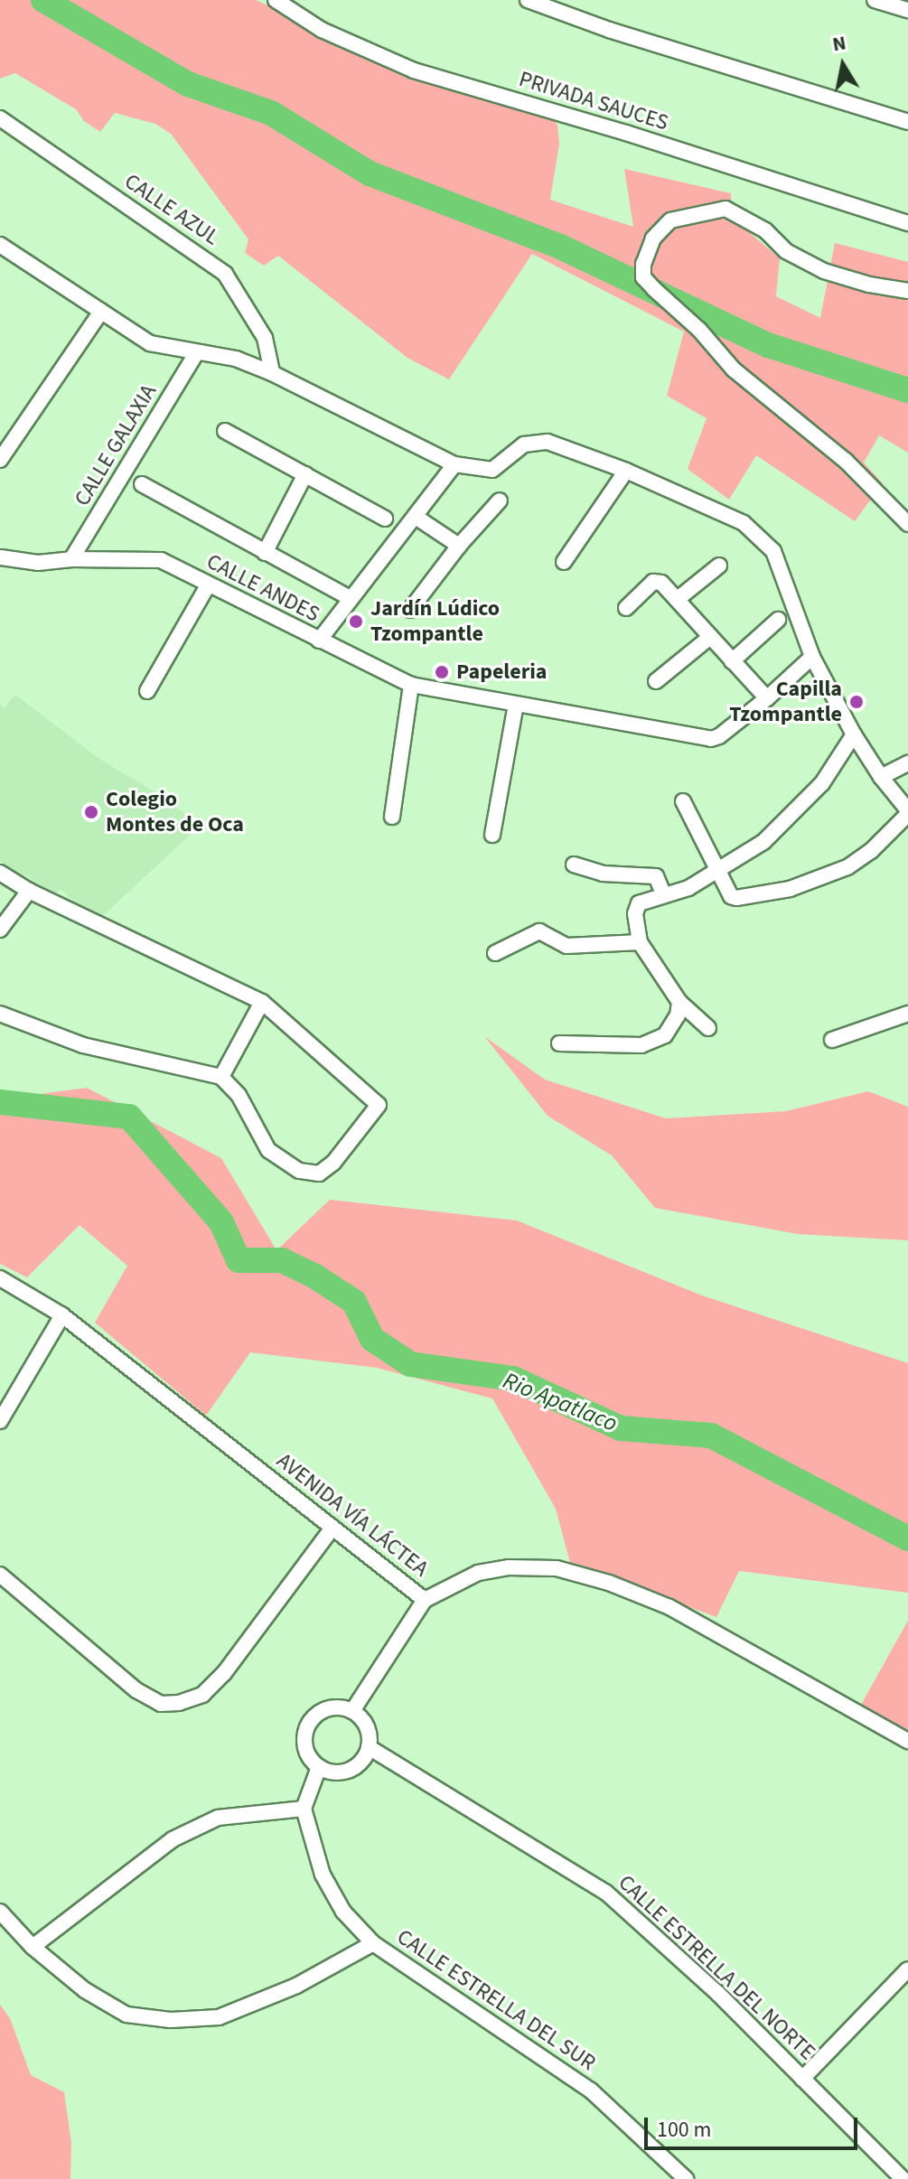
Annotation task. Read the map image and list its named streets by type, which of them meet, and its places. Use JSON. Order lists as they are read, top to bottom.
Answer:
{
  "streets": {
    "street": [
      "PRIVADA SAUCES",
      "CALLE AZUL",
      "CALLE GALAXIA",
      "CALLE ANDES",
      "AVENIDA VÍA LÁCTEA",
      "CALLE ESTRELLA DEL NORTE",
      "CALLE ESTRELLA DEL SUR"
    ]
  },
  "crossings": [
    ["CALLE GALAXIA", "CALLE ANDES"]
  ],
  "water": ["Rio Apatlaco"],
  "places": [
    "Jardín Lúdico Tzompantle",
    "Papeleria",
    "Capilla Tzompantle",
    "Colegio Montes de Oca"
  ],
  "scale_bar": "100 m",
  "north": "top"
}
